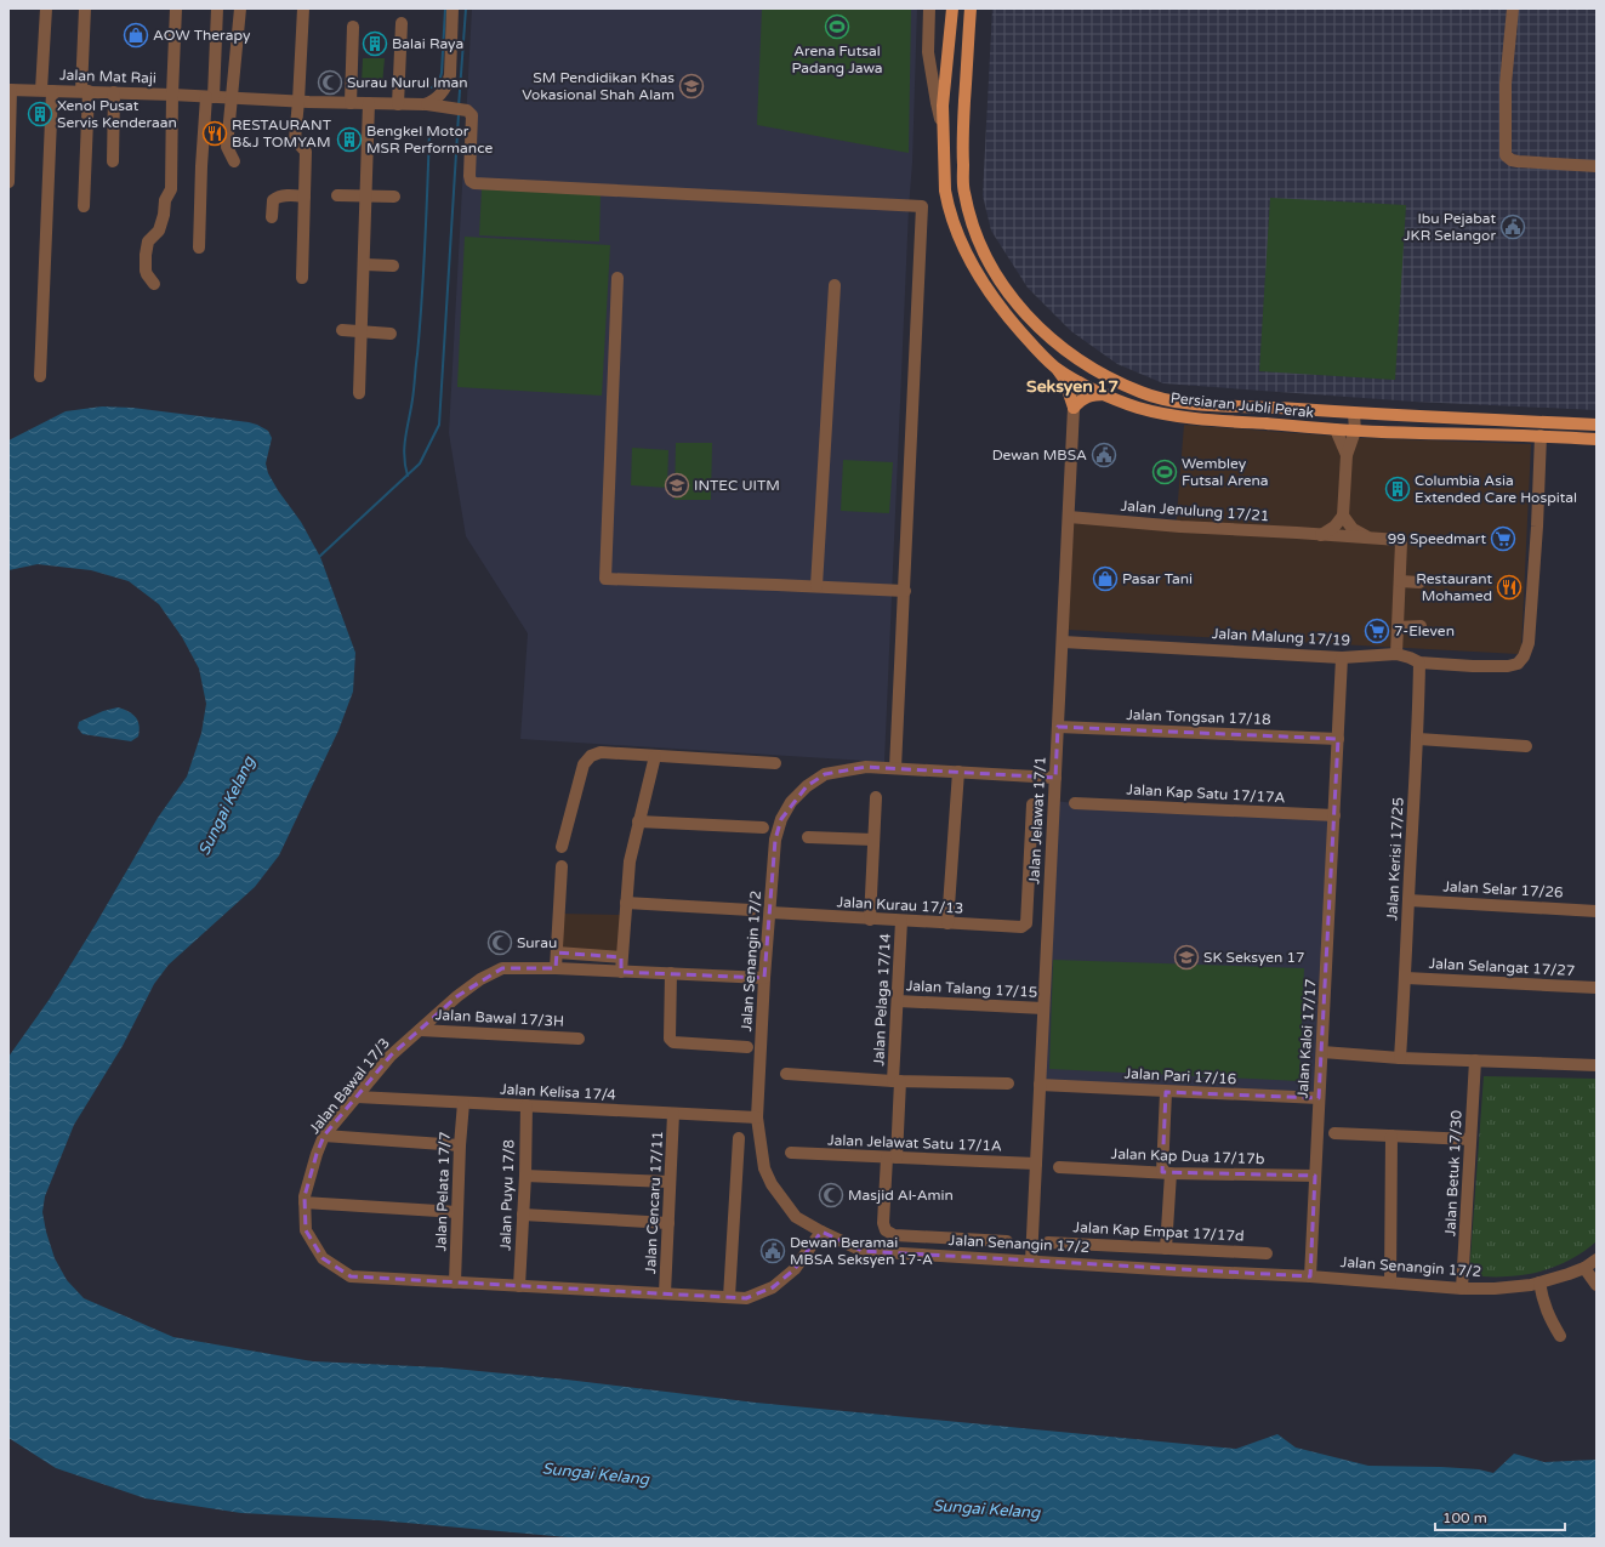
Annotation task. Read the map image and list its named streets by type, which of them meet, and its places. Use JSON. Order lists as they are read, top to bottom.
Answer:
{
  "streets": {
    "main road": ["Persiaran Jubli Perak"],
    "street": [
      "Jalan Mat Raji",
      "Jalan Jenulung 17/21",
      "Jalan Malung 17/19",
      "Jalan Tongsan 17/18",
      "Jalan Kap Satu 17/17A",
      "Jalan Jelawat 17/1",
      "Jalan Kerisi 17/25",
      "Jalan Selar 17/26",
      "Jalan Kurau 17/13",
      "Jalan Senangin 17/2",
      "Jalan Selangat 17/27",
      "Jalan Talang 17/15",
      "Jalan Pelaga 17/14",
      "Jalan Bawal 17/3H",
      "Jalan Kaloi 17/17",
      "Jalan Pari 17/16",
      "Jalan Bawal 17/3",
      "Jalan Kelisa 17/4",
      "Jalan Jelawat Satu 17/1A",
      "Jalan Kap Dua 17/17b",
      "Jalan Betuk 17/30",
      "Jalan Pelata 17/7",
      "Jalan Puyu 17/8",
      "Jalan Cencaru 17/11",
      "Jalan Kap Empat 17/17d"
    ]
  },
  "crossings": [
    ["Persiaran Jubli Perak", "Jalan Malung 17/19"],
    ["Persiaran Jubli Perak", "Jalan Jelawat 17/1"],
    ["Jalan Jenulung 17/21", "Jalan Jelawat 17/1"],
    ["Jalan Malung 17/19", "Jalan Jelawat 17/1"],
    ["Jalan Malung 17/19", "Jalan Kerisi 17/25"],
    ["Jalan Malung 17/19", "Jalan Kaloi 17/17"],
    ["Jalan Tongsan 17/18", "Jalan Jelawat 17/1"],
    ["Jalan Tongsan 17/18", "Jalan Kaloi 17/17"],
    ["Jalan Kap Satu 17/17A", "Jalan Kaloi 17/17"],
    ["Jalan Jelawat 17/1", "Jalan Senangin 17/2"],
    ["Jalan Jelawat 17/1", "Jalan Talang 17/15"],
    ["Jalan Jelawat 17/1", "Jalan Pari 17/16"],
    ["Jalan Jelawat 17/1", "Jalan Jelawat Satu 17/1A"],
    ["Jalan Kerisi 17/25", "Jalan Selar 17/26"],
    ["Jalan Kerisi 17/25", "Jalan Selangat 17/27"],
    ["Jalan Kurau 17/13", "Jalan Senangin 17/2"],
    ["Jalan Kurau 17/13", "Jalan Pelaga 17/14"],
    ["Jalan Senangin 17/2", "Jalan Kaloi 17/17"],
    ["Jalan Senangin 17/2", "Jalan Bawal 17/3"],
    ["Jalan Senangin 17/2", "Jalan Kelisa 17/4"],
    ["Jalan Senangin 17/2", "Jalan Betuk 17/30"],
    ["Jalan Talang 17/15", "Jalan Pelaga 17/14"],
    ["Jalan Pelaga 17/14", "Jalan Jelawat Satu 17/1A"],
    ["Jalan Bawal 17/3H", "Jalan Bawal 17/3"],
    ["Jalan Kaloi 17/17", "Jalan Pari 17/16"],
    ["Jalan Kaloi 17/17", "Jalan Kap Dua 17/17b"],
    ["Jalan Bawal 17/3", "Jalan Kelisa 17/4"],
    ["Jalan Bawal 17/3", "Jalan Pelata 17/7"],
    ["Jalan Bawal 17/3", "Jalan Puyu 17/8"],
    ["Jalan Bawal 17/3", "Jalan Cencaru 17/11"],
    ["Jalan Kelisa 17/4", "Jalan Pelata 17/7"],
    ["Jalan Kelisa 17/4", "Jalan Puyu 17/8"],
    ["Jalan Kelisa 17/4", "Jalan Cencaru 17/11"]
  ],
  "districts": ["Seksyen 17"],
  "water": ["Sungai Kelang"],
  "places": {
    "sports": ["Arena Futsal Padang Jawa", "Wembley Futsal Arena"],
    "shop": ["AOW Therapy", "Pasar Tani"],
    "building": [
      "Balai Raya",
      "Xenol Pusat Servis Kenderaan",
      "Bengkel Motor MSR Performance",
      "Columbia Asia Extended Care Hospital"
    ],
    "mosque": ["Surau Nurul Iman", "Surau", "Masjid Al-Amin"],
    "school or university": ["SM Pendidikan Khas Vokasional Shah Alam", "INTEC UITM", "SK Seksyen 17"],
    "restaurant": ["RESTAURANT B&J TOMYAM", "Restaurant Mohamed"],
    "public building": ["Ibu Pejabat JKR Selangor", "Dewan MBSA", "Dewan Beramai MBSA Seksyen 17-A"],
    "supermarket": ["99 Speedmart", "7-Eleven"]
  },
  "scale_bar": "100 m"
}
